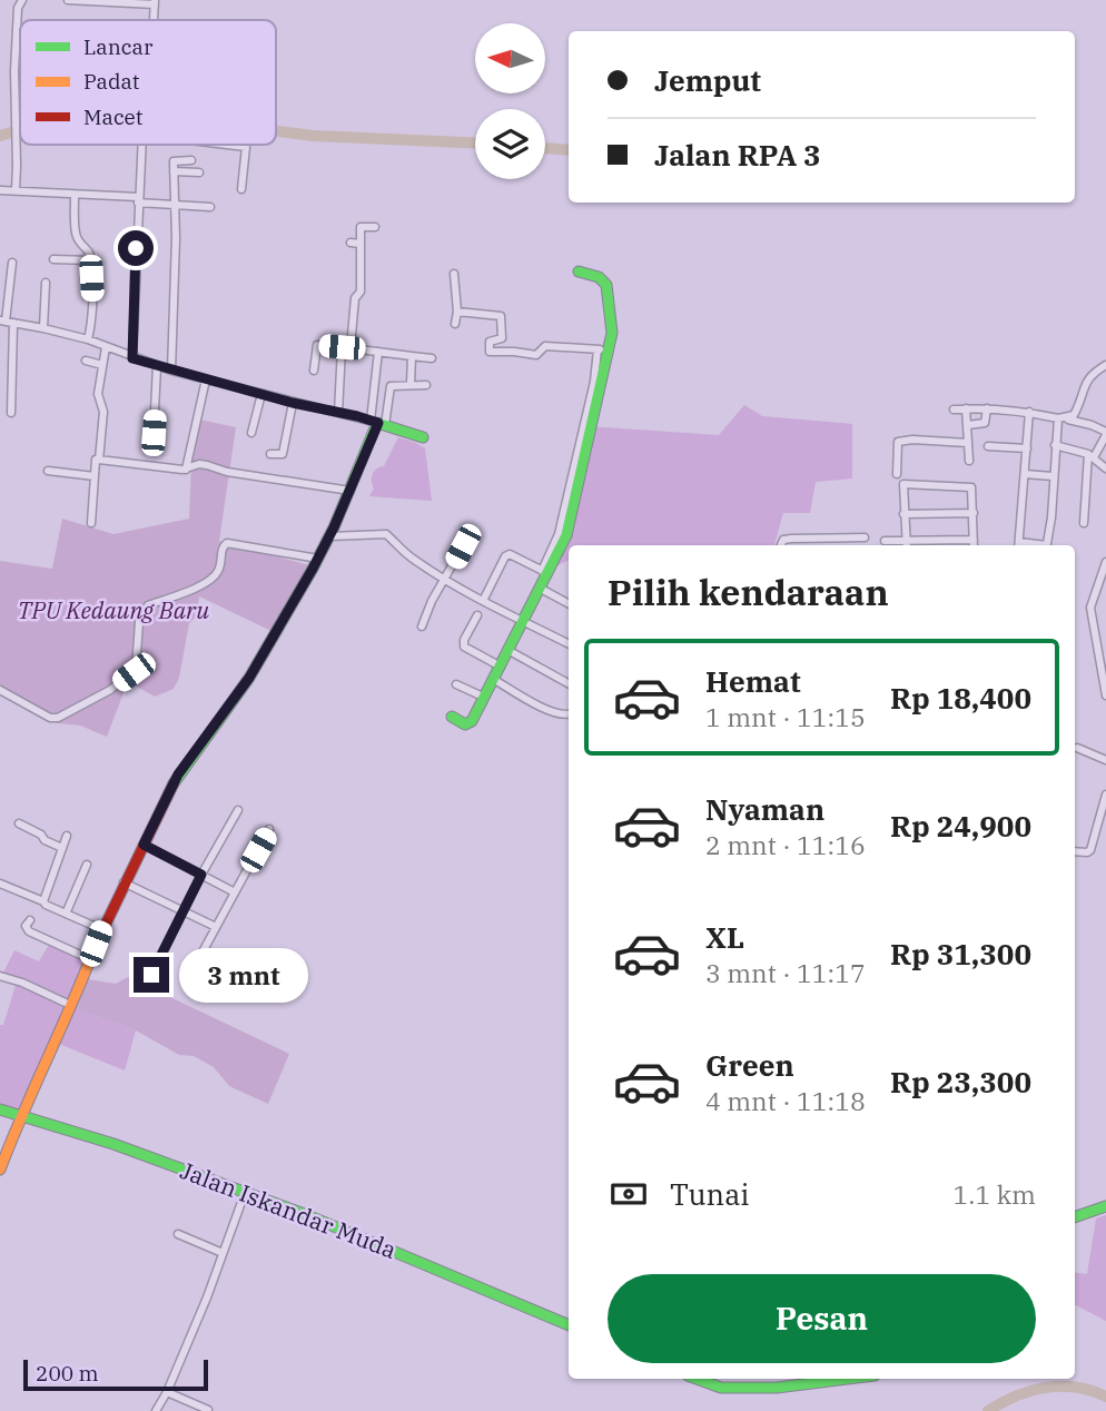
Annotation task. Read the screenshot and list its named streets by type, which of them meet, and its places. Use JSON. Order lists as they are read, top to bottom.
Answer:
{
  "streets": {
    "street": ["Jalan Iskandar Muda"]
  },
  "parks": ["TPU Kedaung Baru"],
  "legend": ["Lancar", "Padat", "Macet"],
  "scale_bar": "200 m",
  "north": "left",
  "page": {
    "banner": ["Jemput", "Jalan RPA 3"],
    "heading": "Pilih kendaraan",
    "list": [
      {
        "name": "Hemat",
        "note": "1 mnt · 11:15",
        "value": "Rp 18,400"
      },
      {
        "name": "Nyaman",
        "note": "2 mnt · 11:16",
        "value": "Rp 24,900"
      },
      {
        "name": "XL",
        "note": "3 mnt · 11:17",
        "value": "Rp 31,300"
      },
      {
        "name": "Green",
        "note": "4 mnt · 11:18",
        "value": "Rp 23,300"
      }
    ],
    "bubble": "3 mnt",
    "pay": ["Tunai", "1.1 km"],
    "buttons": "Pesan",
    "scale": "200 m"
  }
}
